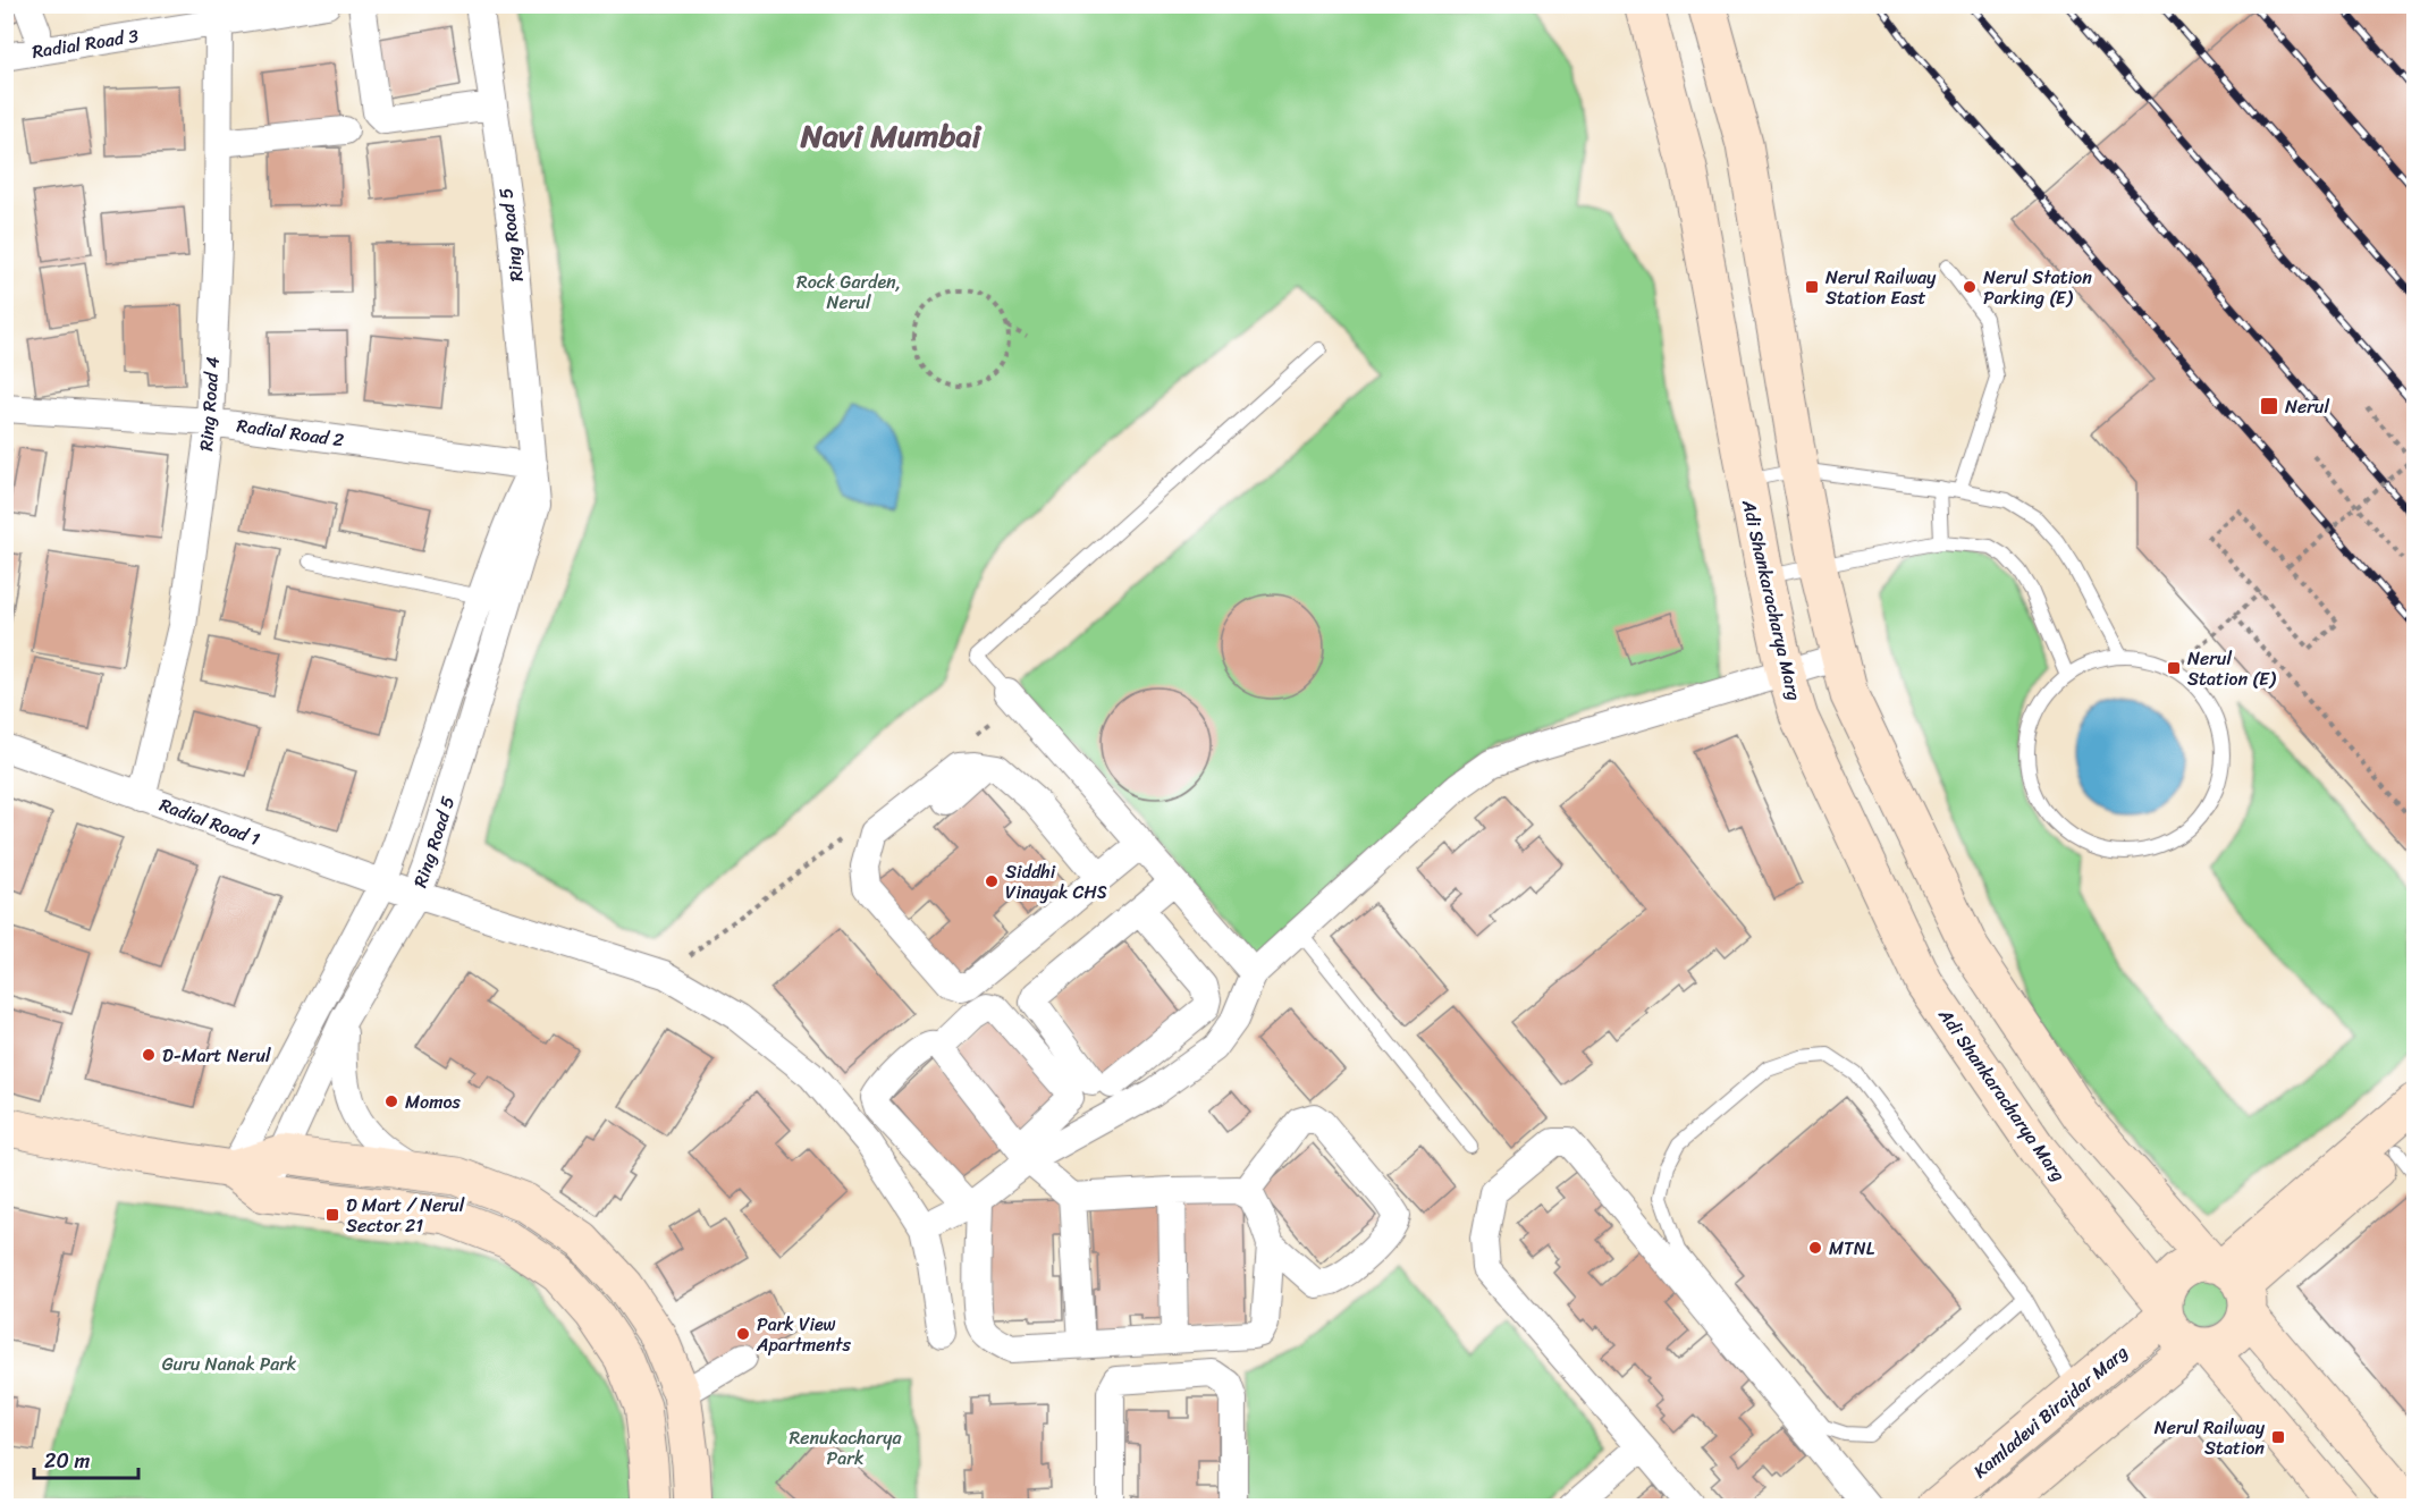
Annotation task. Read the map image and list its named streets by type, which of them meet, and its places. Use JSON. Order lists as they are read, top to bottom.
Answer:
{
  "streets": {
    "main road": ["Adi Shankaracharya Marg", "Kamladevi Birajdar Marg"],
    "street": [
      "Radial Road 3",
      "Ring Road 5",
      "Ring Road 4",
      "Radial Road 2",
      "Radial Road 1"
    ]
  },
  "crossings": [
    ["Radial Road 3", "Ring Road 4"],
    ["Ring Road 5", "Radial Road 2"],
    ["Ring Road 5", "Radial Road 1"],
    ["Ring Road 4", "Radial Road 2"],
    ["Ring Road 4", "Radial Road 1"],
    ["Adi Shankaracharya Marg", "Kamladevi Birajdar Marg"]
  ],
  "districts": ["Navi Mumbai"],
  "parks": ["Rock Garden, Nerul", "Guru Nanak Park", "Renukacharya Park"],
  "places": {
    "transit": [
      "Nerul Railway Station East",
      "Nerul",
      "Nerul Station (E)",
      "D Mart / Nerul Sector 21",
      "Nerul Railway Station"
    ],
    "other": [
      "Nerul Station Parking (E)",
      "Siddhi Vinayak CHS",
      "D-Mart Nerul",
      "Momos",
      "MTNL",
      "Park View Apartments"
    ]
  },
  "scale_bar": "20 m"
}
